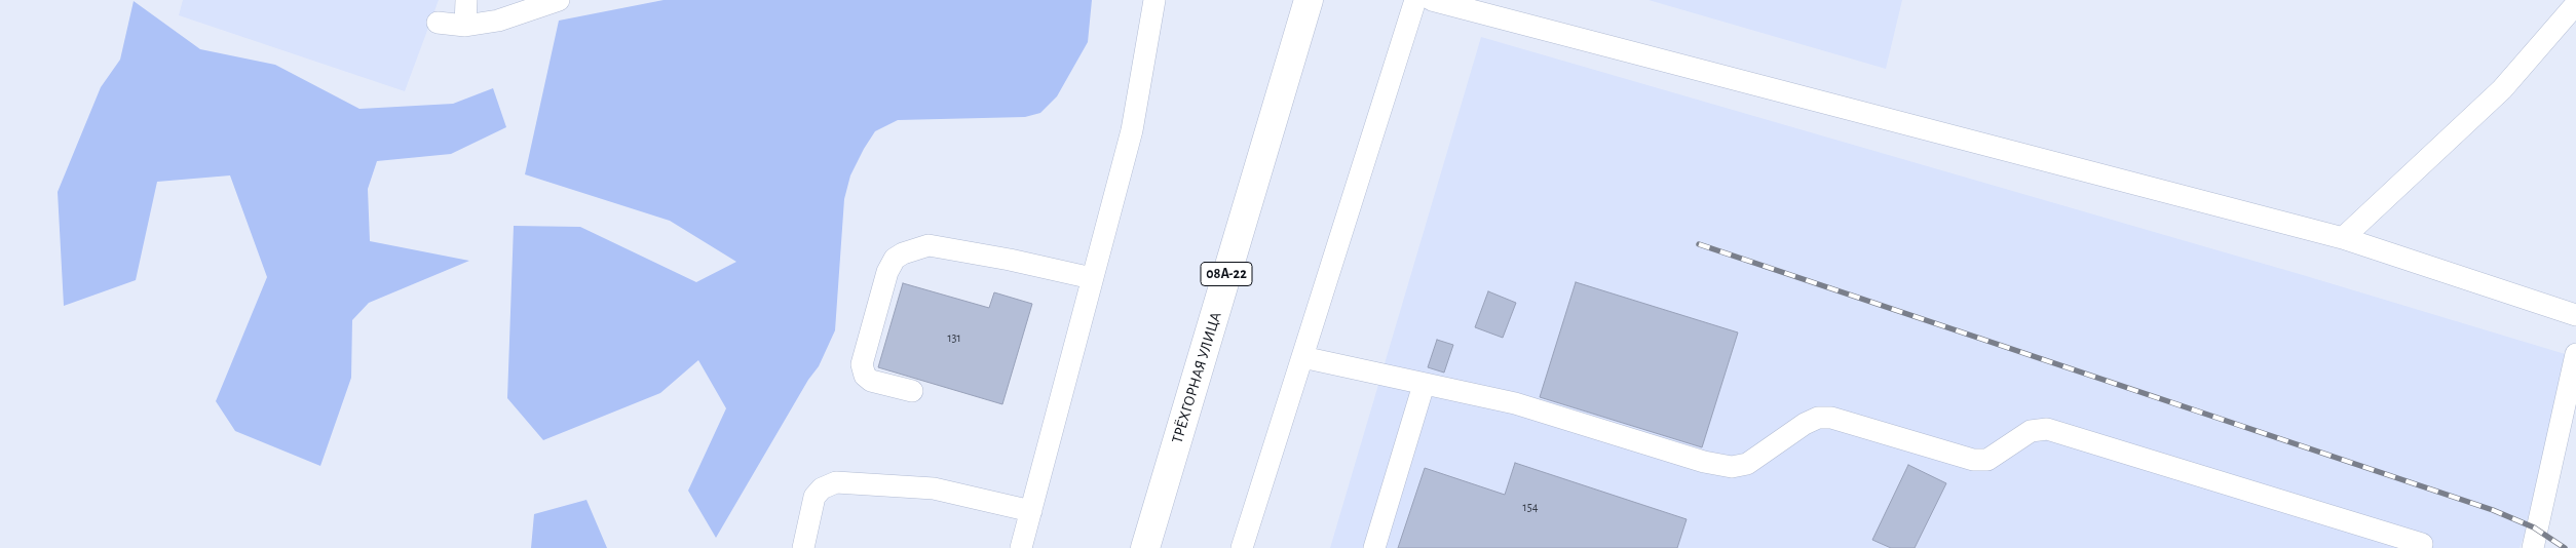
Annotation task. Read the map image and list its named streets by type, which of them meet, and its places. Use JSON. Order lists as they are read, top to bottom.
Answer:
{
  "streets": {
    "highway": ["08А-22", "ТРЁХГОРНАЯ УЛИЦА"]
  },
  "house_numbers": ["131", "154"]
}
